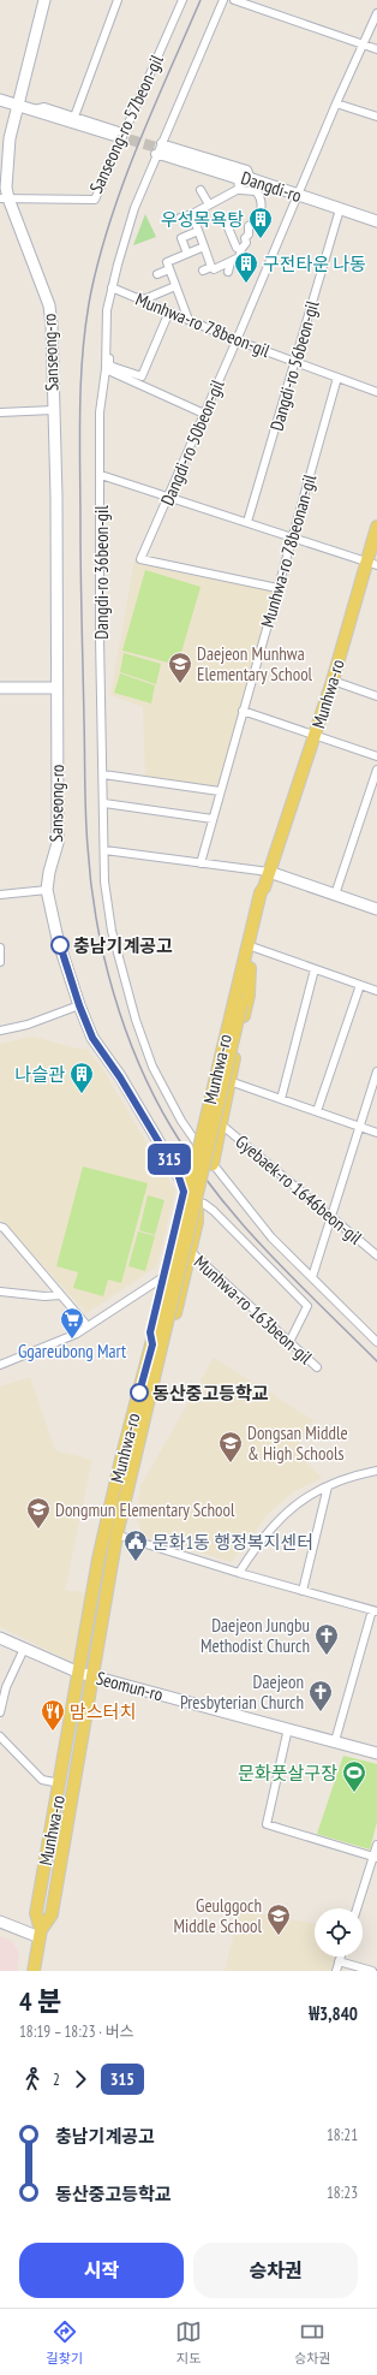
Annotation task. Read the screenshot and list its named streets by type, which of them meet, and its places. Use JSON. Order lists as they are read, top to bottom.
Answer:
{
  "streets": {
    "main road": [
      "Dangdi-ro",
      "Sanseong-ro",
      "Munhwa-ro",
      "Seomun-ro"
    ],
    "street": [
      "Sanseong-ro 57beon-gil",
      "Munhwa-ro 78beon-gil",
      "Dangdi-ro 56beon-gil",
      "Dangdi-ro 50beon-gil",
      "Munhwa-ro 78beonan-gil",
      "Dangdi-ro 36beon-gil",
      "Gyebaek-ro 1646beon-gil",
      "Munhwa-ro 163beon-gil"
    ]
  },
  "crossings": [
    ["Sanseong-ro 57beon-gil", "Sanseong-ro"],
    ["Dangdi-ro", "Dangdi-ro 56beon-gil"],
    ["Dangdi-ro", "Dangdi-ro 50beon-gil"],
    ["Dangdi-ro", "Dangdi-ro 36beon-gil"],
    ["Munhwa-ro 78beon-gil", "Dangdi-ro 56beon-gil"],
    ["Munhwa-ro 78beon-gil", "Dangdi-ro 50beon-gil"],
    ["Munhwa-ro 78beon-gil", "Munhwa-ro 78beonan-gil"],
    ["Munhwa-ro 78beon-gil", "Dangdi-ro 36beon-gil"],
    ["Dangdi-ro 50beon-gil", "Munhwa-ro 78beonan-gil"],
    ["Munhwa-ro", "Seomun-ro"]
  ],
  "places": {
    "building": ["우성목욕탕", "구전타운 나동", "나슬관"],
    "school or university": [
      "Daejeon Munhwa Elementary School",
      "Dongsan Middle & High Schools",
      "Dongmun Elementary School",
      "Geulggoch Middle School"
    ],
    "other": ["충남기계공고", "동산중고등학교"],
    "supermarket": ["Ggareubong Mart"],
    "public building": ["문화1동 행정복지센터"],
    "church": ["Daejeon Jungbu Methodist Church", "Daejeon Presbyterian Church"],
    "restaurant": ["맘스터치"],
    "sports": ["문화풋살구장"]
  },
  "lines": ["bus line 315"],
  "page": {
    "on_map": "315",
    "heading": ["4 분", "18:19 – 18:23 · 버스", "₩3,840"],
    "legs": ["2", "315"],
    "list": [
      {
        "name": "충남기계공고",
        "value": "18:21"
      },
      {
        "name": "동산중고등학교",
        "value": "18:23"
      }
    ],
    "buttons": ["시작", "승차권"],
    "tabs": ["길찾기", "지도", "승차권"]
  }
}
